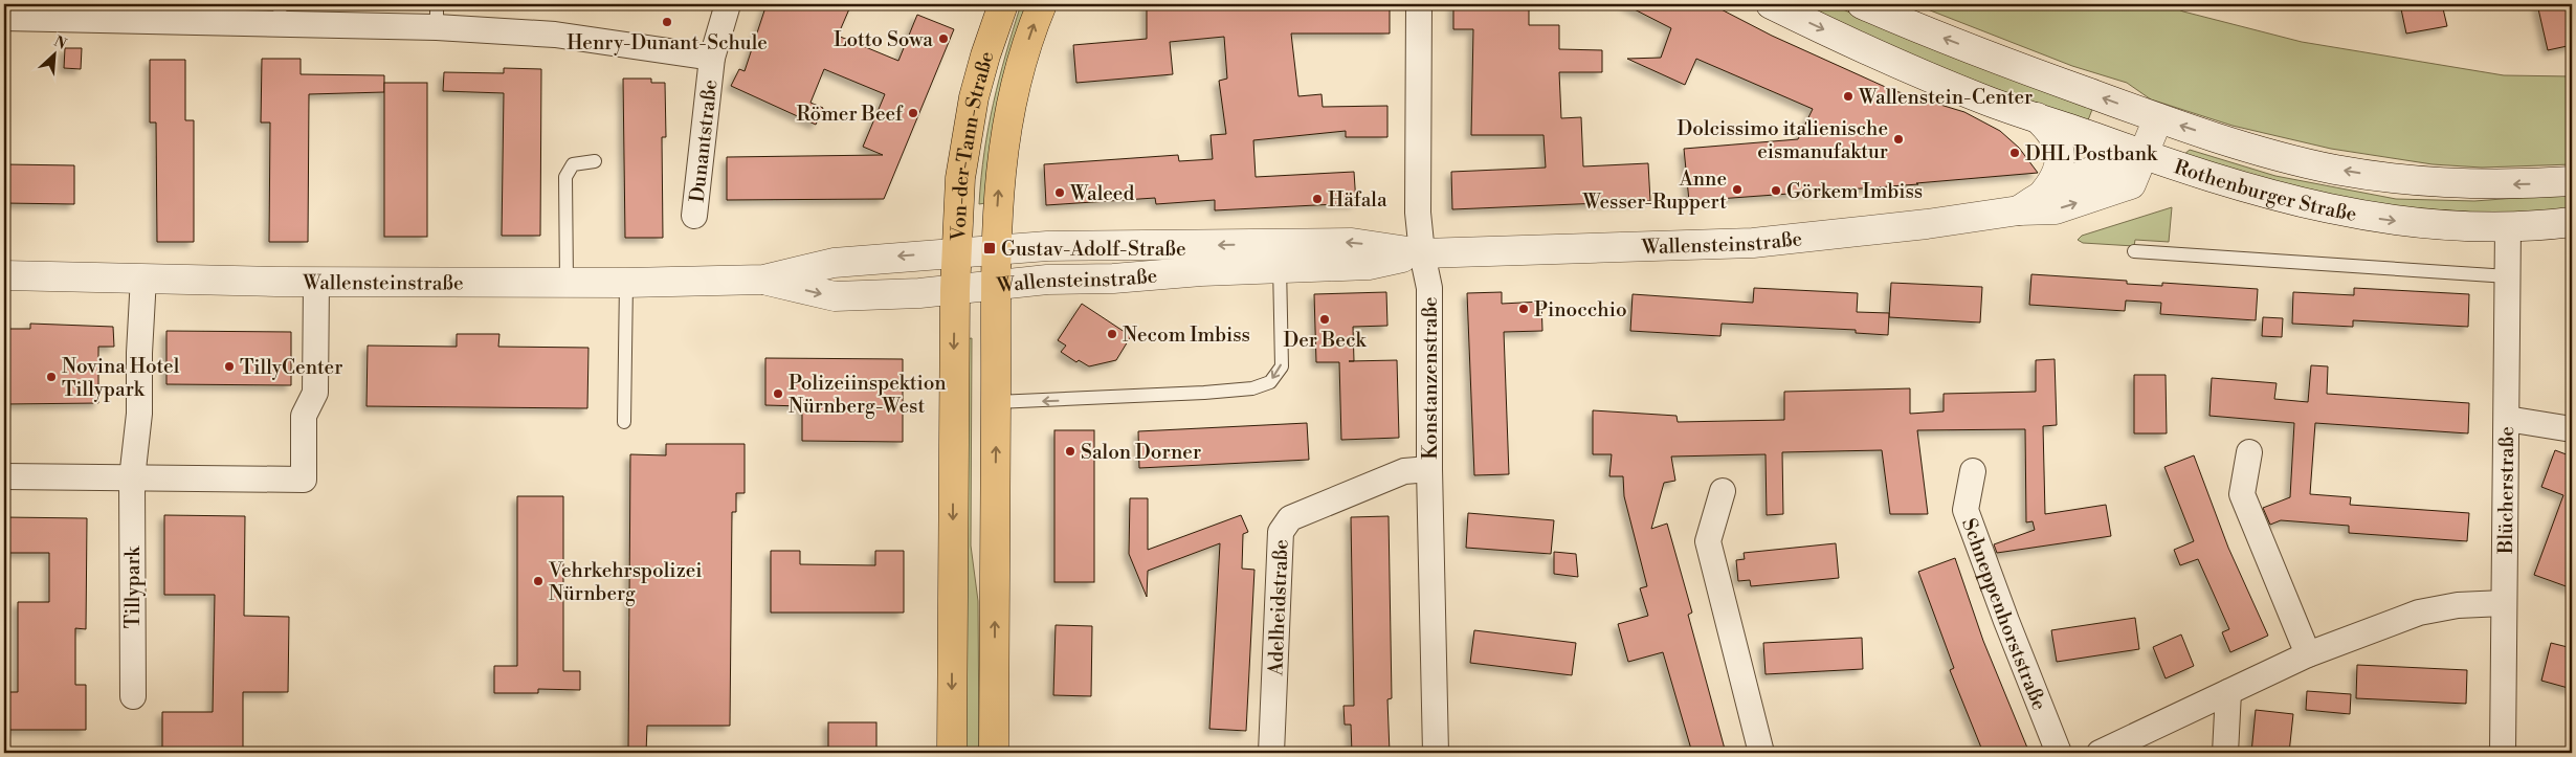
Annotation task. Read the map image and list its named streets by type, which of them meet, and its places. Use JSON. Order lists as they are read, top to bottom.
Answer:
{
  "streets": {
    "main road": ["Von-der-Tann-Straße"],
    "street": [
      "Dunantstraße",
      "Rothenburger Straße",
      "Wallensteinstraße",
      "Konstanzenstraße",
      "Blücherstraße",
      "Tillypark",
      "Adelheidstraße",
      "Schneppenhorststraße"
    ]
  },
  "crossings": [
    ["Von-der-Tann-Straße", "Wallensteinstraße"],
    ["Rothenburger Straße", "Wallensteinstraße"],
    ["Rothenburger Straße", "Blücherstraße"],
    ["Wallensteinstraße", "Konstanzenstraße"],
    ["Wallensteinstraße", "Tillypark"],
    ["Konstanzenstraße", "Adelheidstraße"]
  ],
  "places": {
    "other": [
      "Henry-Dunant-Schule",
      "Lotto Sowa",
      "Wallenstein-Center",
      "Römer Beef",
      "Dolcissimo italienische eismanufaktur",
      "DHL Postbank",
      "Anne Wesser-Ruppert",
      "Görkem Imbiss",
      "Waleed",
      "Häfala",
      "Pinocchio",
      "Der Beck",
      "Necom Imbiss",
      "TillyCenter",
      "Novina Hotel Tillypark",
      "Polizeiinspektion Nürnberg-West",
      "Salon Dorner",
      "Vehrkehrspolizei Nürnberg"
    ],
    "transit": ["Gustav-Adolf-Straße"]
  },
  "north": "top right"
}
